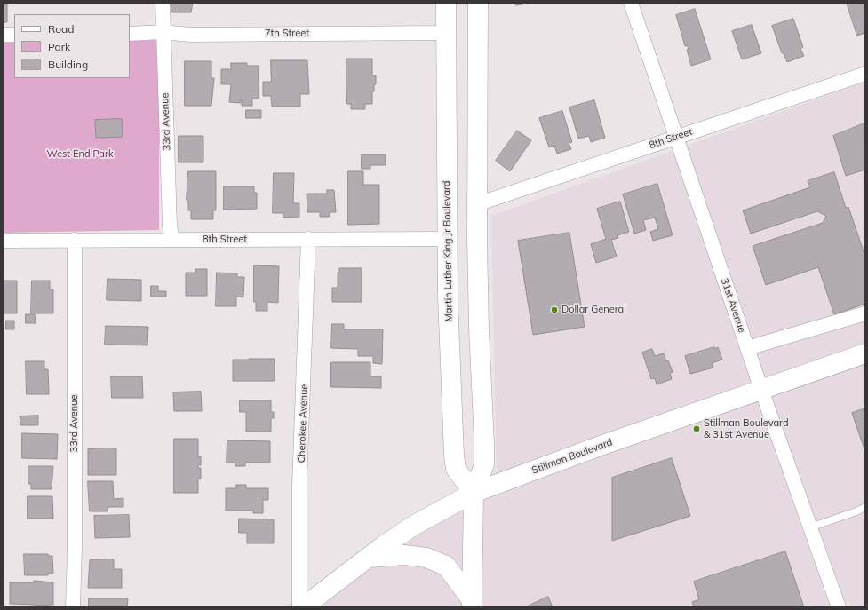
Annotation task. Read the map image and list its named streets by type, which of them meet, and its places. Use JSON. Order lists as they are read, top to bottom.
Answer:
{
  "streets": {
    "main road": ["Martin Luther King Jr Boulevard", "Stillman Boulevard"],
    "street": [
      "7th Street",
      "33rd Avenue",
      "8th Street",
      "31st Avenue",
      "Cherokee Avenue"
    ]
  },
  "crossings": [
    ["7th Street", "33rd Avenue"],
    ["7th Street", "Martin Luther King Jr Boulevard"],
    ["33rd Avenue", "8th Street"],
    ["8th Street", "Martin Luther King Jr Boulevard"],
    ["8th Street", "31st Avenue"],
    ["8th Street", "Cherokee Avenue"],
    ["Martin Luther King Jr Boulevard", "Stillman Boulevard"],
    ["31st Avenue", "Stillman Boulevard"]
  ],
  "parks": ["West End Park"],
  "places": ["Dollar General", "Stillman Boulevard & 31st Avenue"],
  "legend": ["Road", "Park", "Building"]
}
